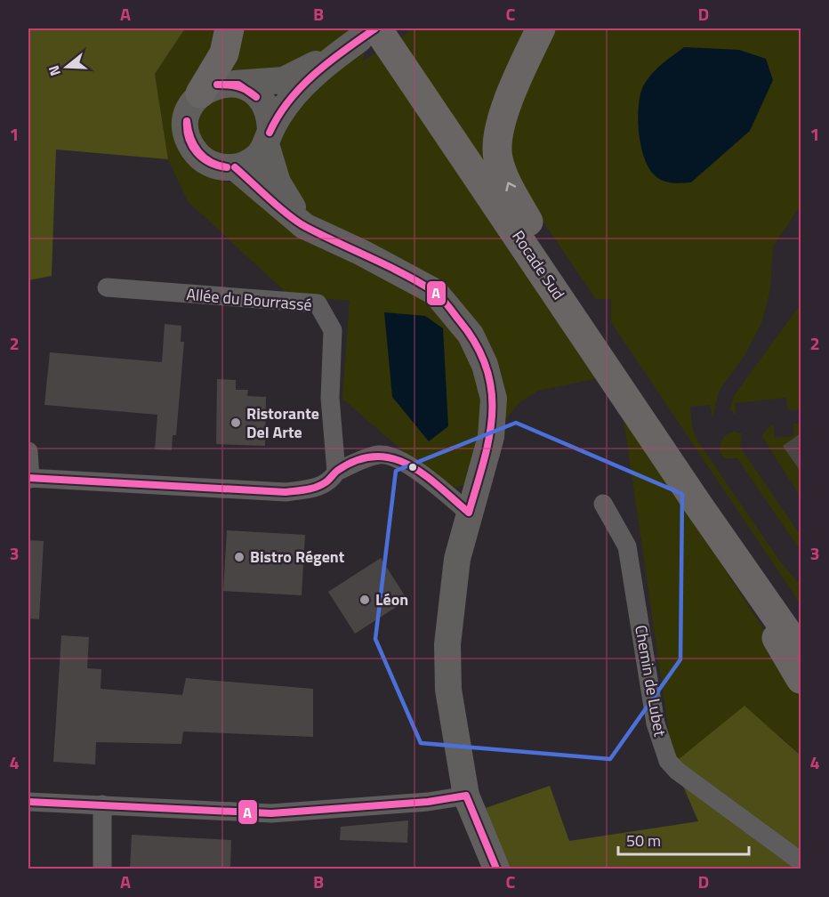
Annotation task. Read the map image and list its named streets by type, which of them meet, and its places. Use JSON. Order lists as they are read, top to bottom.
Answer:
{
  "streets": {
    "main road": ["Rocade Sud"],
    "street": ["Allée du Bourrassé", "Chemin de Lubet"]
  },
  "places": ["Ristorante Del Arte", "Bistro Régent", "Léon"],
  "lines": ["transit line A"],
  "scale_bar": "50 m",
  "north": "left",
  "grid": {
    "columns": [
      "A",
      "B",
      "C",
      "D"
    ],
    "rows": [
      "1",
      "2",
      "3",
      "4"
    ]
  }
}
